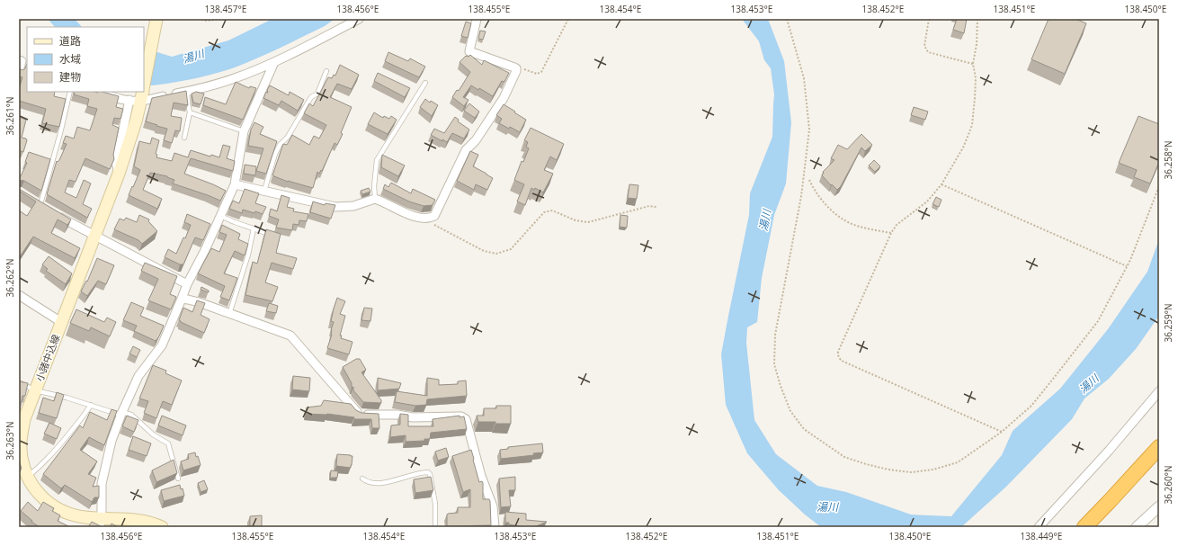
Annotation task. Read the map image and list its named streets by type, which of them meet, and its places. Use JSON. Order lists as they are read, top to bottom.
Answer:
{
  "streets": {
    "main road": ["小諸中込線"]
  },
  "water": ["湯川"],
  "legend": ["道路", "水域", "建物"],
  "coordinates": [
    "138.457°E",
    "138.456°E",
    "138.455°E",
    "138.454°E",
    "138.453°E",
    "138.452°E",
    "138.451°E",
    "138.450°E",
    "36.261°N",
    "36.258°N",
    "36.262°N",
    "36.259°N",
    "36.263°N",
    "36.260°N",
    "138.449°E"
  ]
}
